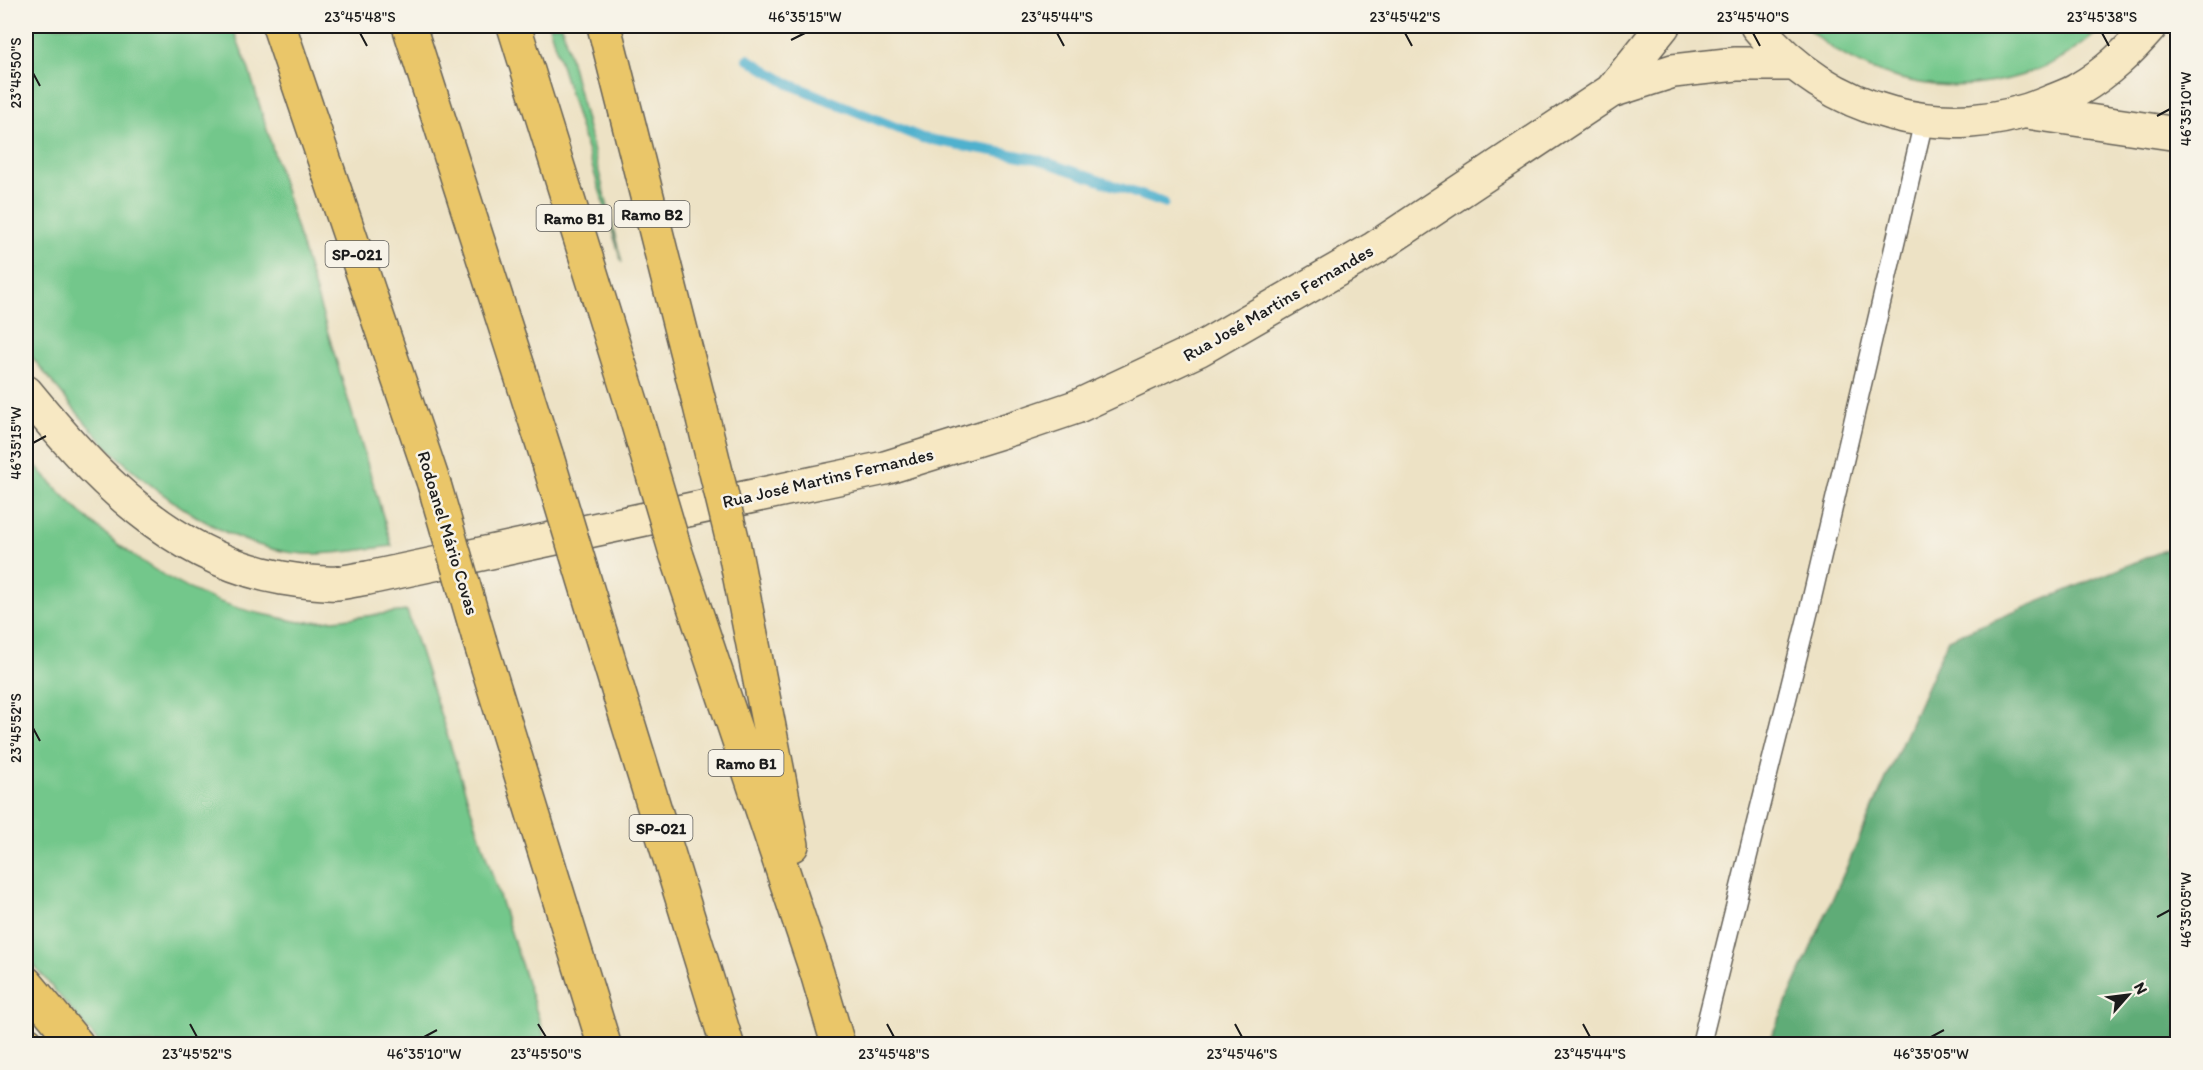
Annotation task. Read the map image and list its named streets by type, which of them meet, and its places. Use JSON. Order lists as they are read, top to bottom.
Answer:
{
  "streets": {
    "highway": [
      "Ramo B2",
      "Ramo B1",
      "SP-021",
      "Rodoanel Mário Covas"
    ],
    "main road": ["Rua José Martins Fernandes"]
  },
  "crossings": [
    ["Ramo B2", "Ramo B1"]
  ],
  "north": "top right",
  "coordinates": [
    "23°45'48\"S",
    "46°35'15\"W",
    "23°45'44\"S",
    "23°45'42\"S",
    "23°45'40\"S",
    "23°45'38\"S",
    "23°45'50\"S",
    "46°35'10\"W",
    "23°45'52\"S",
    "46°35'05\"W",
    "23°45'46\"S"
  ]
}
